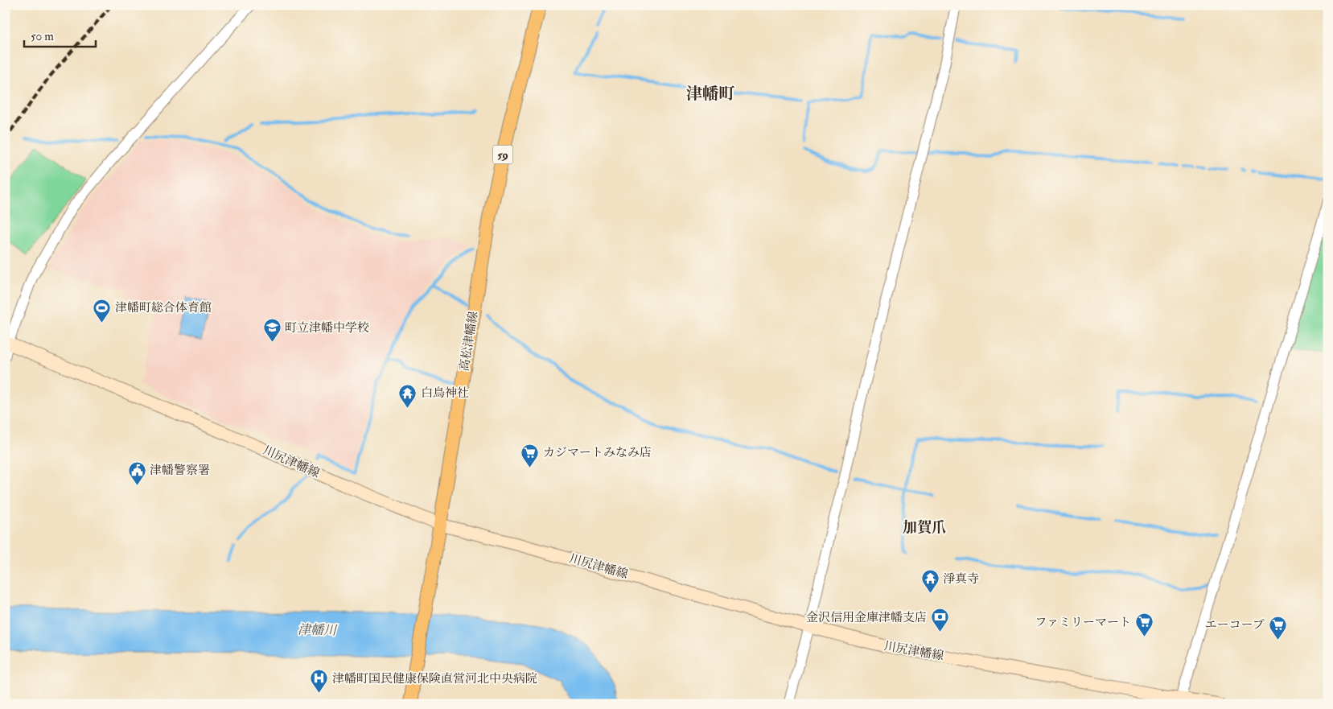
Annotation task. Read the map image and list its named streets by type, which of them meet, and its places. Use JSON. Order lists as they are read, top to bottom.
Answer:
{
  "streets": {
    "main road": ["59", "高松津幡線", "川尻津幡線"]
  },
  "crossings": [
    ["高松津幡線", "川尻津幡線"]
  ],
  "districts": ["津幡町", "加賀爪"],
  "water": ["津幡川"],
  "places": {
    "sports": ["津幡町総合体育館"],
    "school or university": ["町立津幡中学校"],
    "temple": ["白鳥神社", "淨真寺"],
    "supermarket": ["カジマートみなみ店", "ファミリーマート", "エーコープ"],
    "public building": ["津幡警察署"],
    "bank": ["金沢信用金庫津幡支店"],
    "hospital": ["津幡町国民健康保険直営河北中央病院"]
  },
  "scale_bar": "50 m"
}
